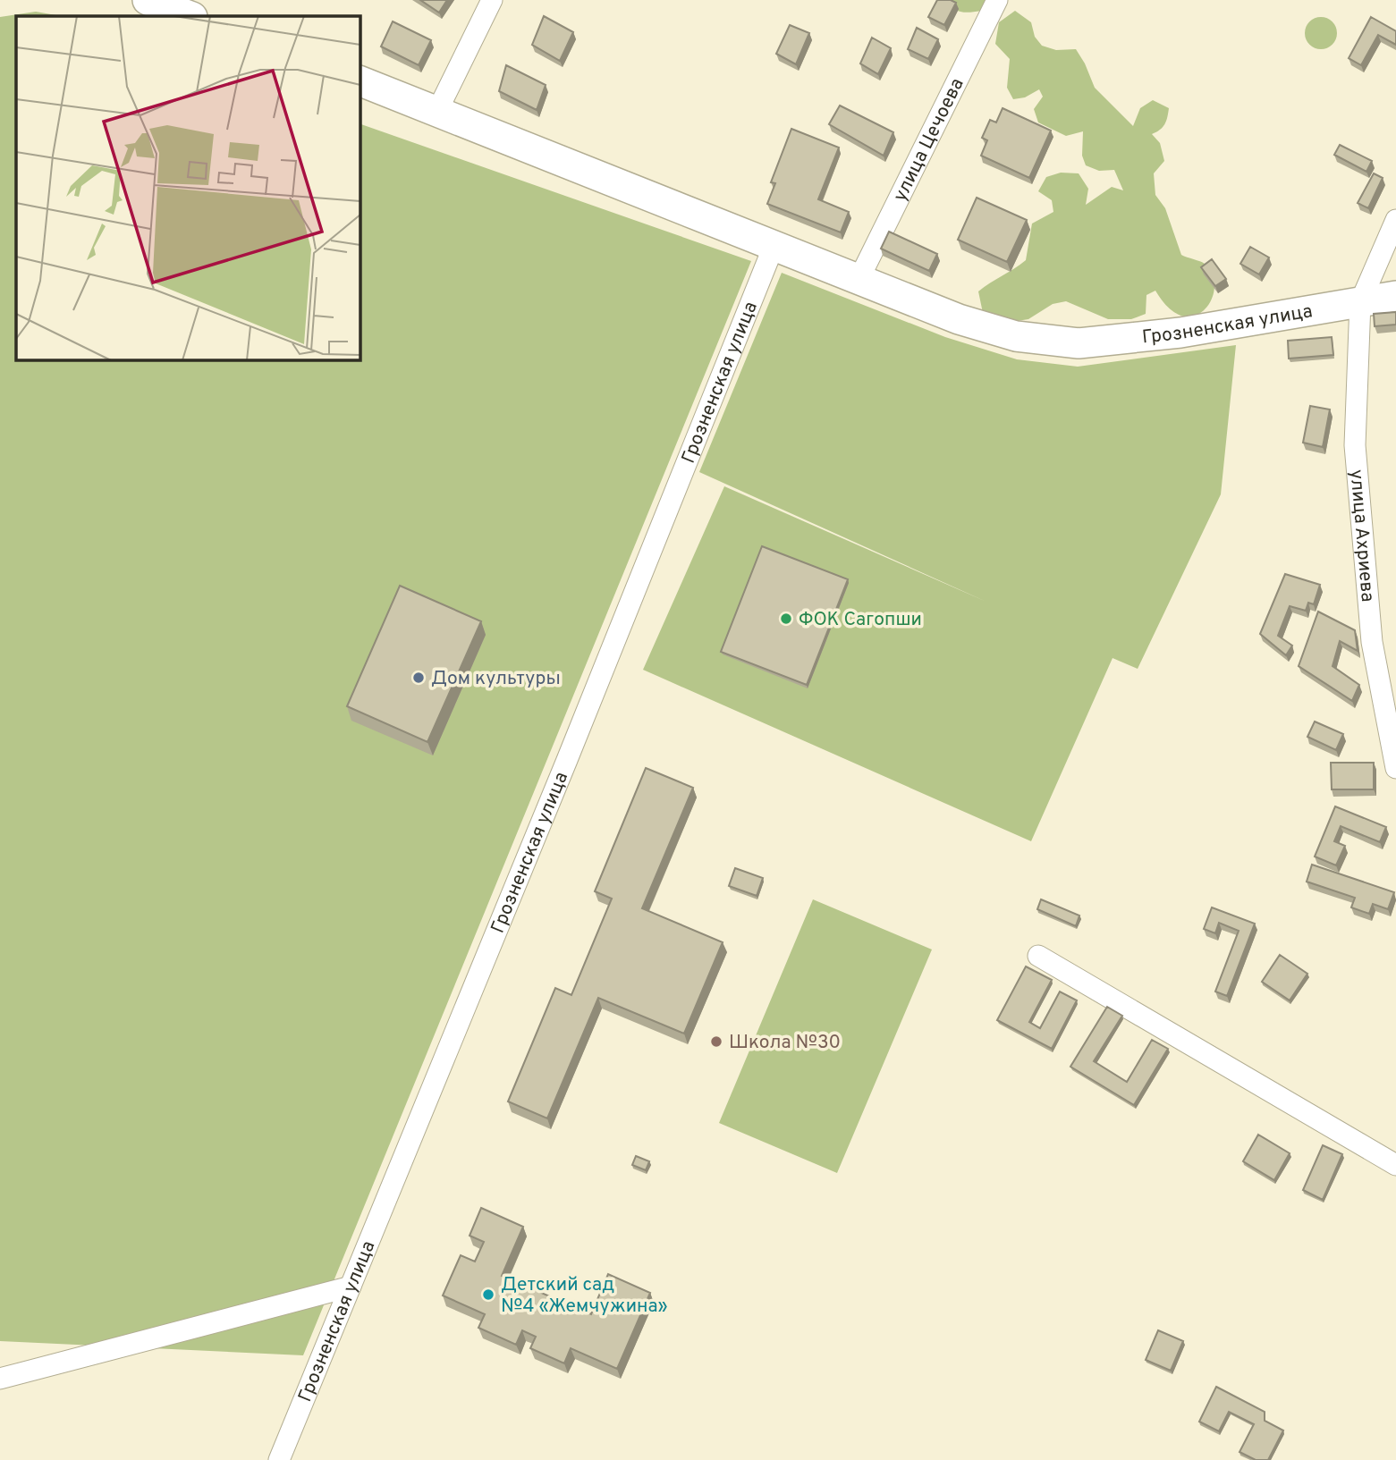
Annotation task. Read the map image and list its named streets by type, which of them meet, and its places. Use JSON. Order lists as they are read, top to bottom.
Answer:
{
  "streets": {
    "street": ["улица Цечоева", "Грозненская улица", "улица Ахриева"]
  },
  "crossings": [
    ["улица Цечоева", "Грозненская улица"],
    ["Грозненская улица", "улица Ахриева"]
  ],
  "places": [
    "ФОК Сагопши",
    "Дом культуры",
    "Школа №30",
    "Детский сад №4 «Жемчужина»"
  ]
}
